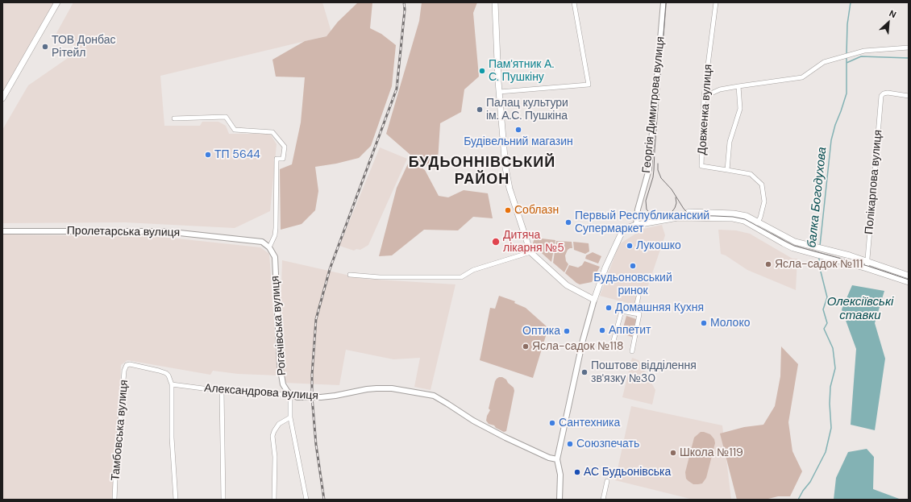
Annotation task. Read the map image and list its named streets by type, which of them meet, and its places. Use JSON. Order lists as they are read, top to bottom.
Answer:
{
  "streets": {
    "street": [
      "Георгія Димитрова вулиця",
      "Довженка вулиця",
      "Полікарпова вулиця",
      "Пролетарська вулиця",
      "Рогачівська вулиця",
      "Александрова вулиця",
      "Тамбовська вулиця"
    ]
  },
  "crossings": [
    ["Пролетарська вулиця", "Рогачівська вулиця"],
    ["Рогачівська вулиця", "Александрова вулиця"],
    ["Александрова вулиця", "Тамбовська вулиця"]
  ],
  "districts": ["БУДЬОННІВСЬКИЙ РАЙОН"],
  "water": ["балка Богодухова", "Олексіївські ставки"],
  "places": [
    "ТОВ Донбас Рітейл",
    "Пам'ятник А. С. Пушкіну",
    "Палац культури ім. А.С. Пушкіна",
    "Будівельний магазин",
    "ТП 5644",
    "Соблазн",
    "Первый Республиканский Супермаркет",
    "Дитяча лікарня №5",
    "Лукошко",
    "Ясла-садок №111",
    "Будьоновський ринок",
    "Домашняя Кухня",
    "Молоко",
    "Аппетит",
    "Оптика",
    "Ясла-садок №118",
    "Поштове відділення зв'язку №30",
    "Сантехника",
    "Союзпечать",
    "Школа №119",
    "АС Будьонівська"
  ],
  "north": "top right"
}
